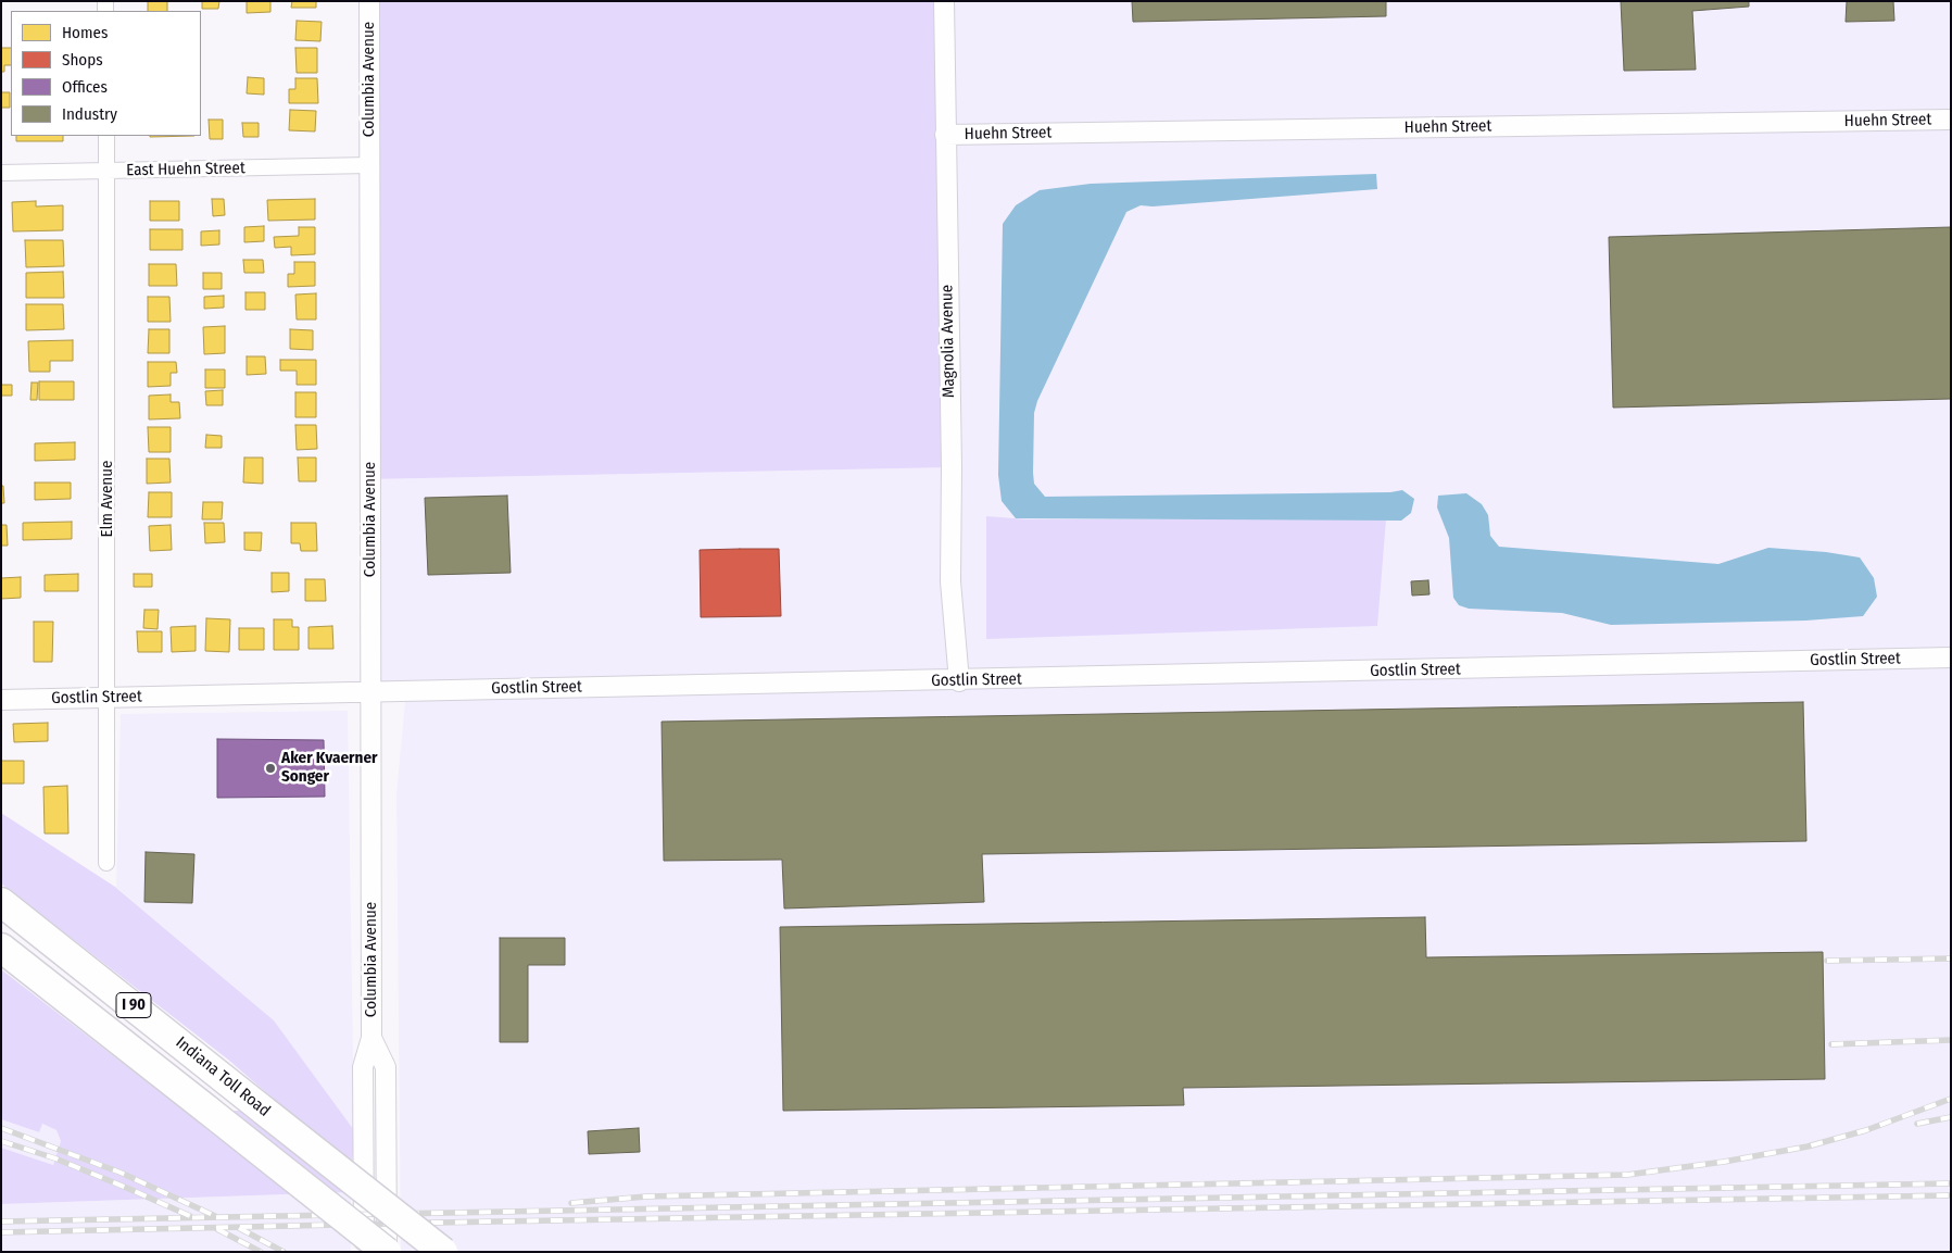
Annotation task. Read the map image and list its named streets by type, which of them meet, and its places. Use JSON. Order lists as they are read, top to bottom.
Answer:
{
  "streets": {
    "highway": ["I 90", "Indiana Toll Road"],
    "street": [
      "Columbia Avenue",
      "Huehn Street",
      "East Huehn Street",
      "Magnolia Avenue",
      "Elm Avenue",
      "Gostlin Street"
    ]
  },
  "crossings": [
    ["Columbia Avenue", "East Huehn Street"],
    ["Columbia Avenue", "Gostlin Street"],
    ["Columbia Avenue", "I 90"],
    ["Huehn Street", "Magnolia Avenue"],
    ["East Huehn Street", "Elm Avenue"],
    ["Magnolia Avenue", "Gostlin Street"],
    ["Elm Avenue", "Gostlin Street"]
  ],
  "places": ["Aker Kvaerner Songer"],
  "legend": [
    "Homes",
    "Shops",
    "Offices",
    "Industry"
  ]
}
